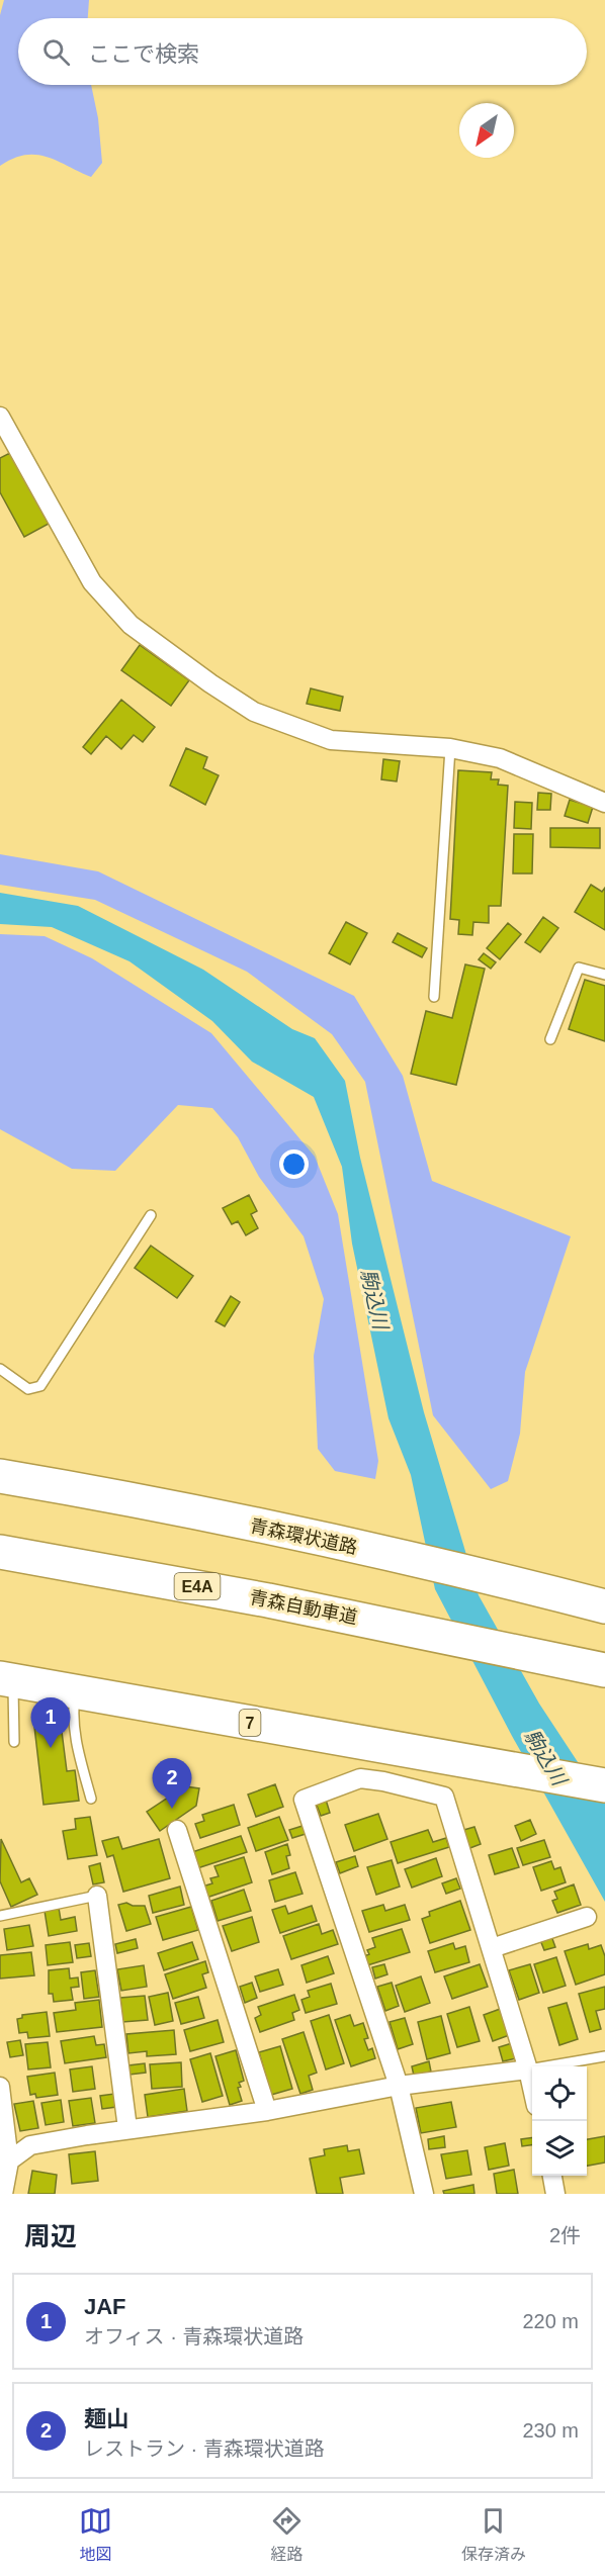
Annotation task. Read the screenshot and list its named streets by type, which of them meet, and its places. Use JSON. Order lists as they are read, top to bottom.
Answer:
{
  "streets": {
    "highway": [
      "青森環状道路",
      "E4A",
      "青森自動車道",
      "7"
    ]
  },
  "water": ["駒込川"],
  "north": "bottom left",
  "page": {
    "search": "ここで検索",
    "pins": ["1", "2"],
    "heading": ["周辺", "2件"],
    "list": [
      {
        "mark": "1",
        "name": "JAF",
        "note": "オフィス · 青森環状道路",
        "value": "220 m"
      },
      {
        "mark": "2",
        "name": "麺山",
        "note": "レストラン · 青森環状道路",
        "value": "230 m"
      }
    ],
    "nav": ["地図", "経路", "保存済み"]
  }
}
